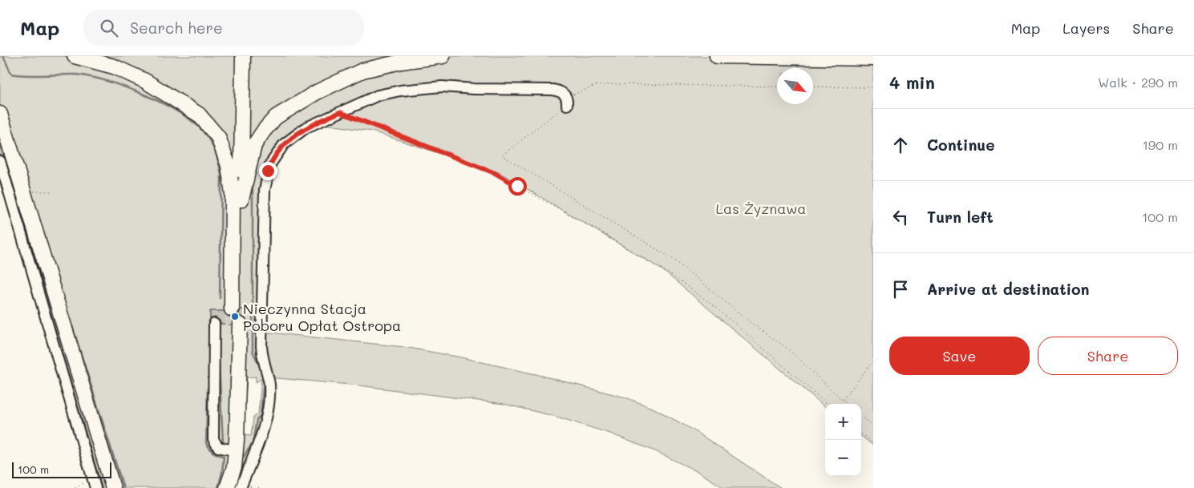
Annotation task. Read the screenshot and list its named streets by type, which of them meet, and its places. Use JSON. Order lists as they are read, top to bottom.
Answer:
{
  "parks": ["Las Żyznawa"],
  "places": ["Nieczynna Stacja Poboru Opłat Ostropa"],
  "scale_bar": "100 m",
  "north": "bottom right",
  "page": {
    "header": "Map",
    "search": "Search here",
    "nav": ["Map", "Layers", "Share"],
    "heading": ["4 min", "Walk · 290 m"],
    "list": [
      ["Continue", "190 m"],
      ["Turn left", "100 m"],
      "Arrive at destination"
    ],
    "buttons": ["Save", "Share"],
    "map_buttons": ["+", "−"],
    "scale": "100 m"
  }
}
